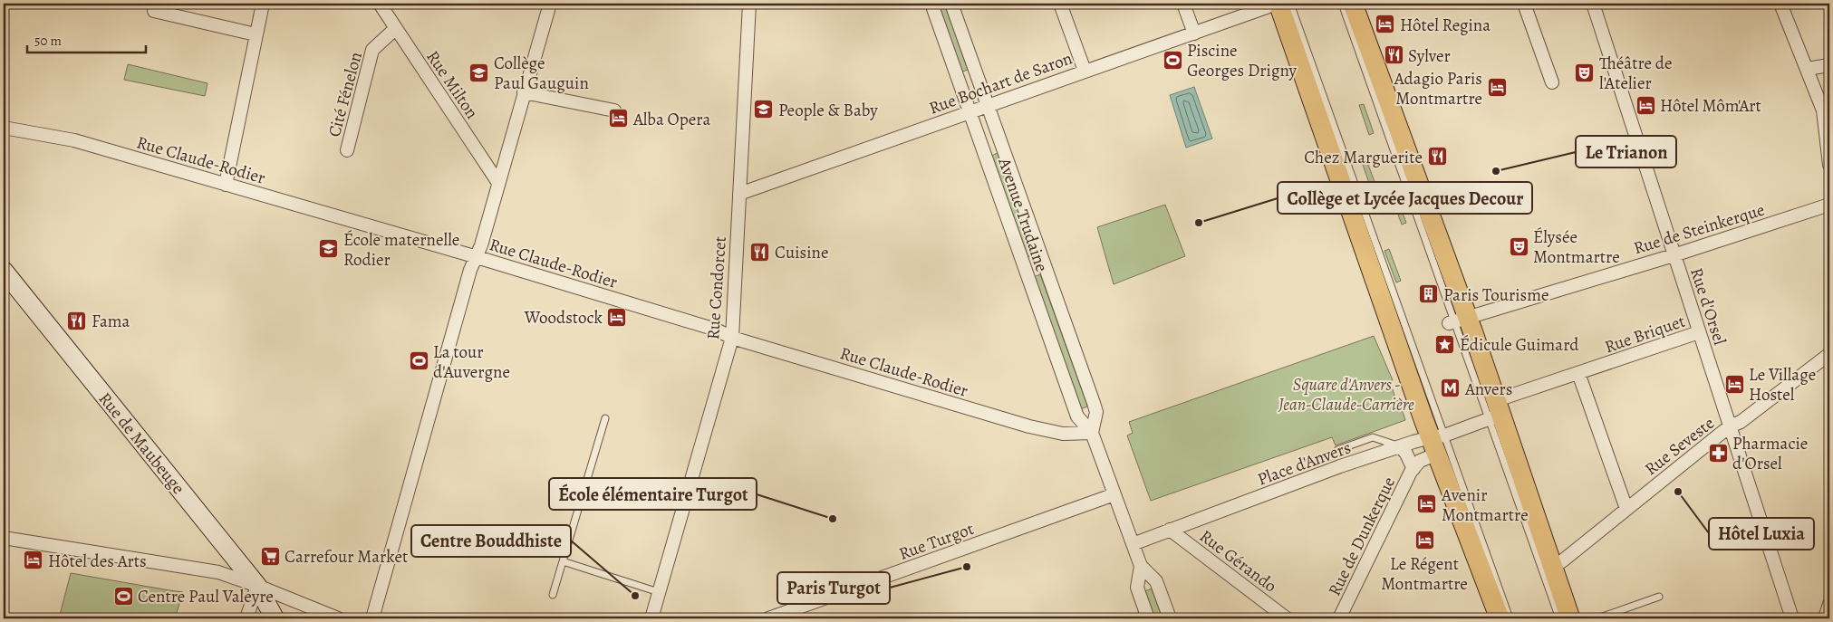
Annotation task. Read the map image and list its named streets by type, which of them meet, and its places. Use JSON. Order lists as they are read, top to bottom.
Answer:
{
  "streets": {
    "main road": ["Rue de Maubeuge"],
    "street": [
      "Rue Bochart de Saron",
      "Rue Milton",
      "Cité Fénelon",
      "Rue Claude-Rodier",
      "Avenue Trudaine",
      "Rue de Steinkerque",
      "Rue Condorcet",
      "Rue d'Orsel",
      "Rue Briquet",
      "Rue Seveste",
      "Place d'Anvers",
      "Rue de Dunkerque",
      "Rue Turgot",
      "Rue Gérando"
    ]
  },
  "crossings": [
    ["Rue Bochart de Saron", "Avenue Trudaine"],
    ["Rue Bochart de Saron", "Rue Condorcet"],
    ["Rue Milton", "Cité Fénelon"],
    ["Rue Claude-Rodier", "Avenue Trudaine"],
    ["Rue Claude-Rodier", "Rue Condorcet"],
    ["Avenue Trudaine", "Place d'Anvers"],
    ["Avenue Trudaine", "Rue Turgot"],
    ["Rue de Steinkerque", "Rue d'Orsel"],
    ["Rue d'Orsel", "Rue Briquet"],
    ["Rue d'Orsel", "Rue Seveste"],
    ["Rue Briquet", "Place d'Anvers"],
    ["Rue Briquet", "Rue de Dunkerque"],
    ["Place d'Anvers", "Rue de Dunkerque"],
    ["Place d'Anvers", "Rue Gérando"]
  ],
  "parks": ["Square d'Anvers - Jean-Claude-Carrière"],
  "places": {
    "hotel": [
      "Hôtel Regina",
      "Adagio Paris Montmartre",
      "Hôtel Môm'Art",
      "Alba Opera",
      "Woodstock",
      "Le Village Hostel",
      "Avenir Montmartre",
      "Le Régent Montmartre",
      "Hôtel des Arts"
    ],
    "restaurant": [
      "Sylver",
      "Chez Marguerite",
      "Cuisine",
      "Fama"
    ],
    "sports": ["Piscine Georges Drigny", "La tour d'Auvergne", "Centre Paul Valeyre"],
    "school or university": ["Collège Paul Gauguin", "People & Baby", "École maternelle Rodier"],
    "theatre": ["Théâtre de l'Atelier", "Élysée Montmartre"],
    "other": [
      "Le Trianon",
      "Collège et Lycée Jacques Decour",
      "Hôtel Luxia",
      "École élémentaire Turgot",
      "Paris Turgot",
      "Centre Bouddhiste"
    ],
    "building": ["Paris Tourisme"],
    "place": ["Édicule Guimard"],
    "metro station": ["Anvers"],
    "pharmacy": ["Pharmacie d'Orsel"],
    "supermarket": ["Carrefour Market"]
  },
  "scale_bar": "50 m"
}
